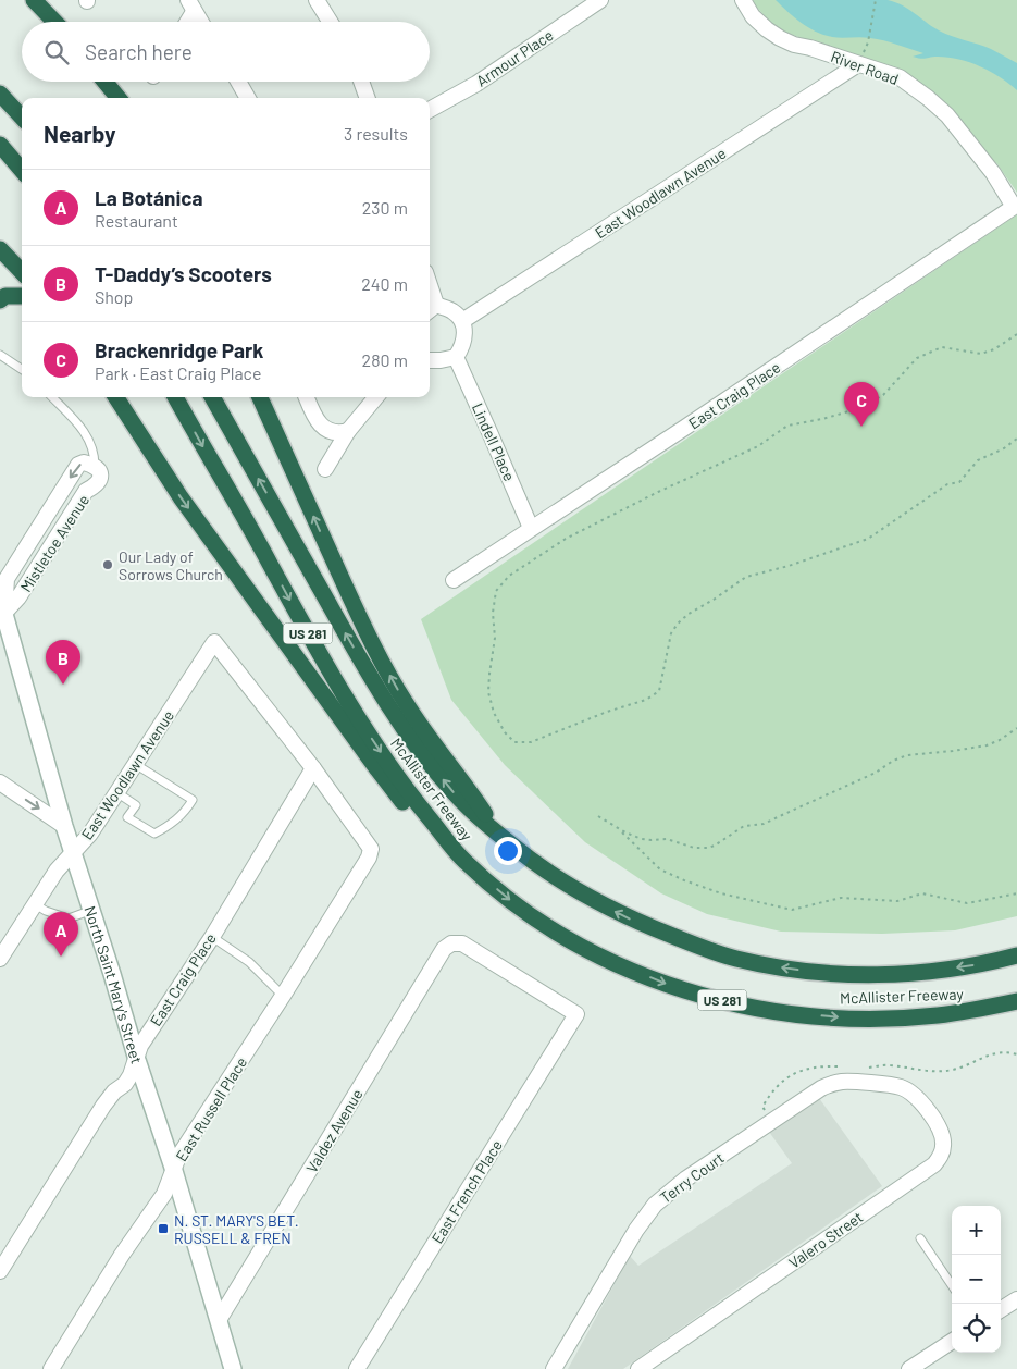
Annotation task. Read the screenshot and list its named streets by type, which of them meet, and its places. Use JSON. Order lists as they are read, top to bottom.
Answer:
{
  "streets": {
    "highway": ["US 281", "McAllister Freeway"],
    "main road": ["North Saint Mary's Street"],
    "street": [
      "Armour Place",
      "River Road",
      "East Woodlawn Avenue",
      "East Craig Place",
      "Lindell Place",
      "Mistletoe Avenue",
      "East Russell Place",
      "Valdez Avenue",
      "Terry Court",
      "East French Place",
      "Valero Street"
    ]
  },
  "crossings": [
    ["River Road", "East Woodlawn Avenue"],
    ["River Road", "East Craig Place"],
    ["East Woodlawn Avenue", "East Craig Place"],
    ["East Woodlawn Avenue", "North Saint Mary's Street"],
    ["East Woodlawn Avenue", "East Russell Place"],
    ["East Craig Place", "Lindell Place"],
    ["East Craig Place", "North Saint Mary's Street"],
    ["East Craig Place", "East Russell Place"],
    ["Mistletoe Avenue", "North Saint Mary's Street"],
    ["North Saint Mary's Street", "East Russell Place"],
    ["North Saint Mary's Street", "Valdez Avenue"],
    ["Valdez Avenue", "East French Place"],
    ["Terry Court", "Valero Street"]
  ],
  "places": {
    "other": ["Our Lady of Sorrows Church"],
    "transit": ["N. ST. MARY'S BET. RUSSELL & FREN"]
  },
  "page": {
    "search": "Search here",
    "heading": ["Nearby", "3 results"],
    "list": [
      {
        "mark": "A",
        "name": "La Botánica",
        "note": "Restaurant",
        "value": "230 m"
      },
      {
        "mark": "B",
        "name": "T-Daddy’s Scooters",
        "note": "Shop",
        "value": "240 m"
      },
      {
        "mark": "C",
        "name": "Brackenridge Park",
        "note": "Park · East Craig Place",
        "value": "280 m"
      }
    ],
    "pins": ["C", "B", "A"],
    "map_buttons": ["+", "−"]
  }
}
